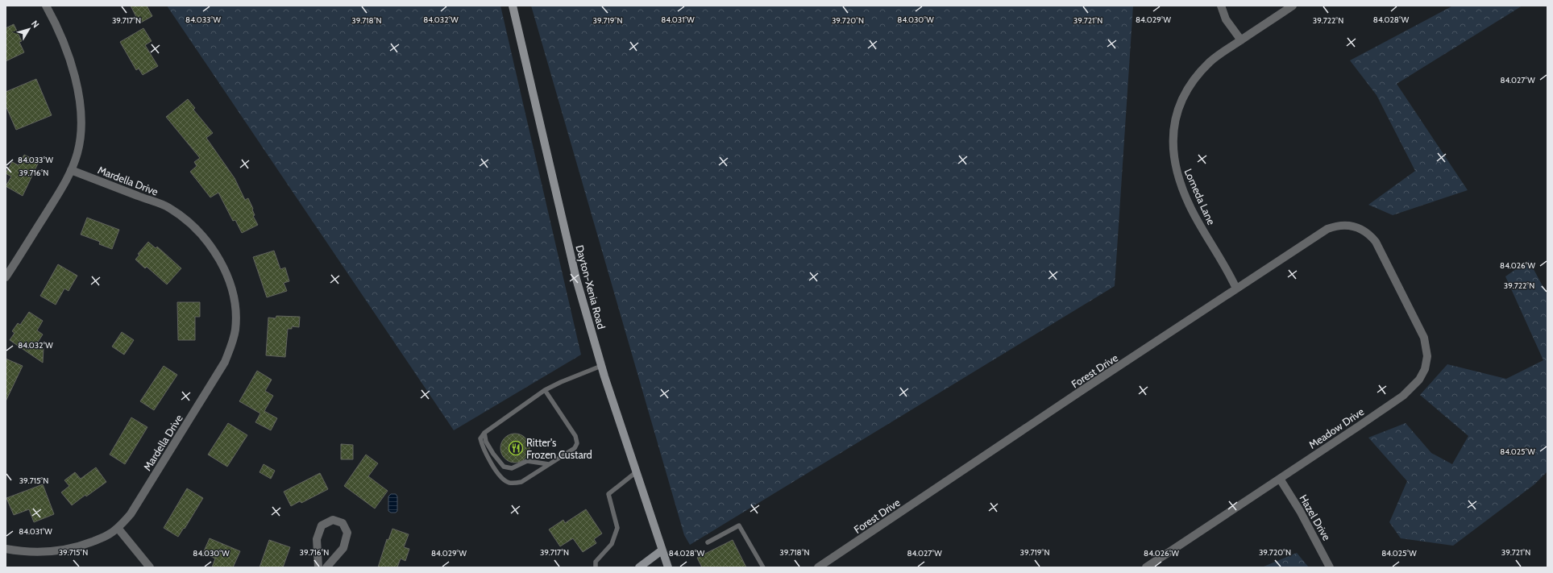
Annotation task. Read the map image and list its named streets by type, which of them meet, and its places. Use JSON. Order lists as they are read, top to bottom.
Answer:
{
  "streets": {
    "main road": ["Dayton-Xenia Road"],
    "street": [
      "Mardella Drive",
      "Lomeda Lane",
      "Forest Drive",
      "Meadow Drive",
      "Hazel Drive"
    ]
  },
  "crossings": [
    ["Lomeda Lane", "Forest Drive"],
    ["Forest Drive", "Meadow Drive"],
    ["Meadow Drive", "Hazel Drive"]
  ],
  "places": {
    "restaurant": ["Ritter's Frozen Custard"]
  },
  "north": "top right",
  "coordinates": [
    "84.033°W",
    "84.032°W",
    "84.031°W",
    "84.030°W",
    "84.029°W",
    "84.028°W",
    "39.717°N",
    "39.718°N",
    "39.719°N",
    "39.720°N",
    "39.721°N",
    "39.722°N",
    "84.027°W",
    "39.716°N",
    "84.026°W",
    "84.025°W",
    "39.715°N"
  ]
}
